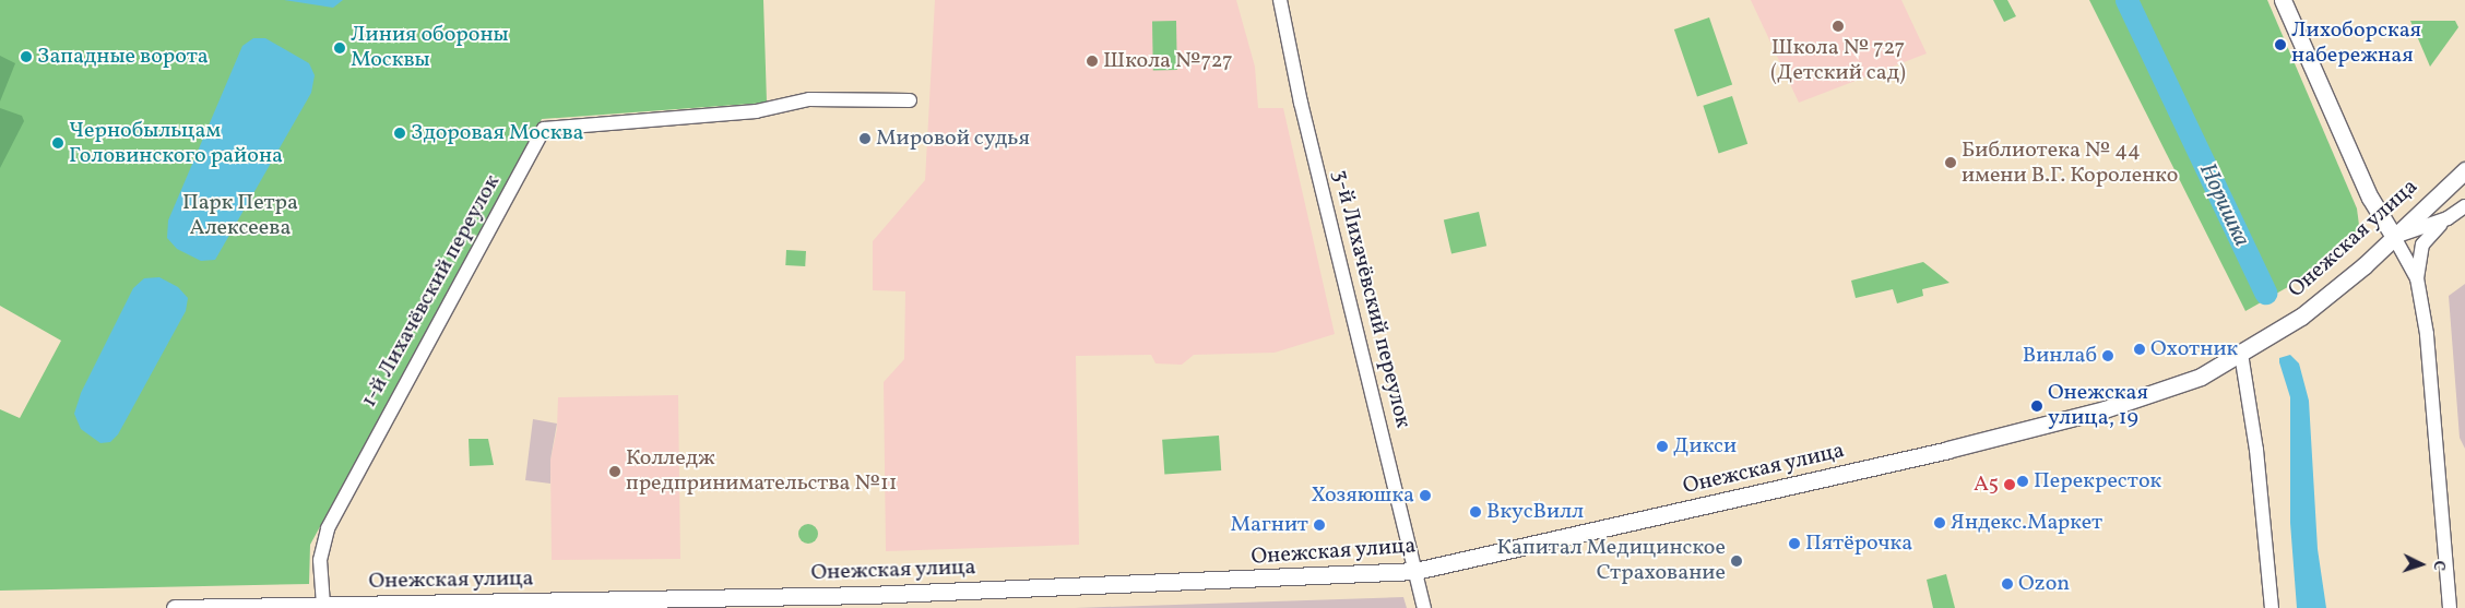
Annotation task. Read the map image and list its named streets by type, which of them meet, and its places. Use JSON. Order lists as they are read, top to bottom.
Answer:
{
  "streets": {
    "main road": ["Онежская улица"],
    "street": ["1-й Лихачёвский переулок", "3-й Лихачёвский переулок"]
  },
  "crossings": [
    ["Онежская улица", "1-й Лихачёвский переулок"],
    ["Онежская улица", "3-й Лихачёвский переулок"]
  ],
  "water": ["Норишка"],
  "parks": ["Парк Петра Алексеева"],
  "places": [
    "Школа № 727 (Детский сад)",
    "Лихоборская набережная",
    "Линия обороны Москвы",
    "Западные ворота",
    "Школа №727",
    "Здоровая Москва",
    "Мировой судья",
    "Чернобыльцам Головинского района",
    "Библиотека № 44 имени В.Г. Короленко",
    "Охотник",
    "Винлаб",
    "Онежская улица, 19",
    "Дикси",
    "Колледж предпринимательства №11",
    "Перекресток",
    "А5",
    "Хозяюшка",
    "ВкусВилл",
    "Яндекс.Маркет",
    "Магнит",
    "Пятёрочка",
    "Капитал Медицинское Страхование",
    "Ozon"
  ],
  "north": "right"
}
